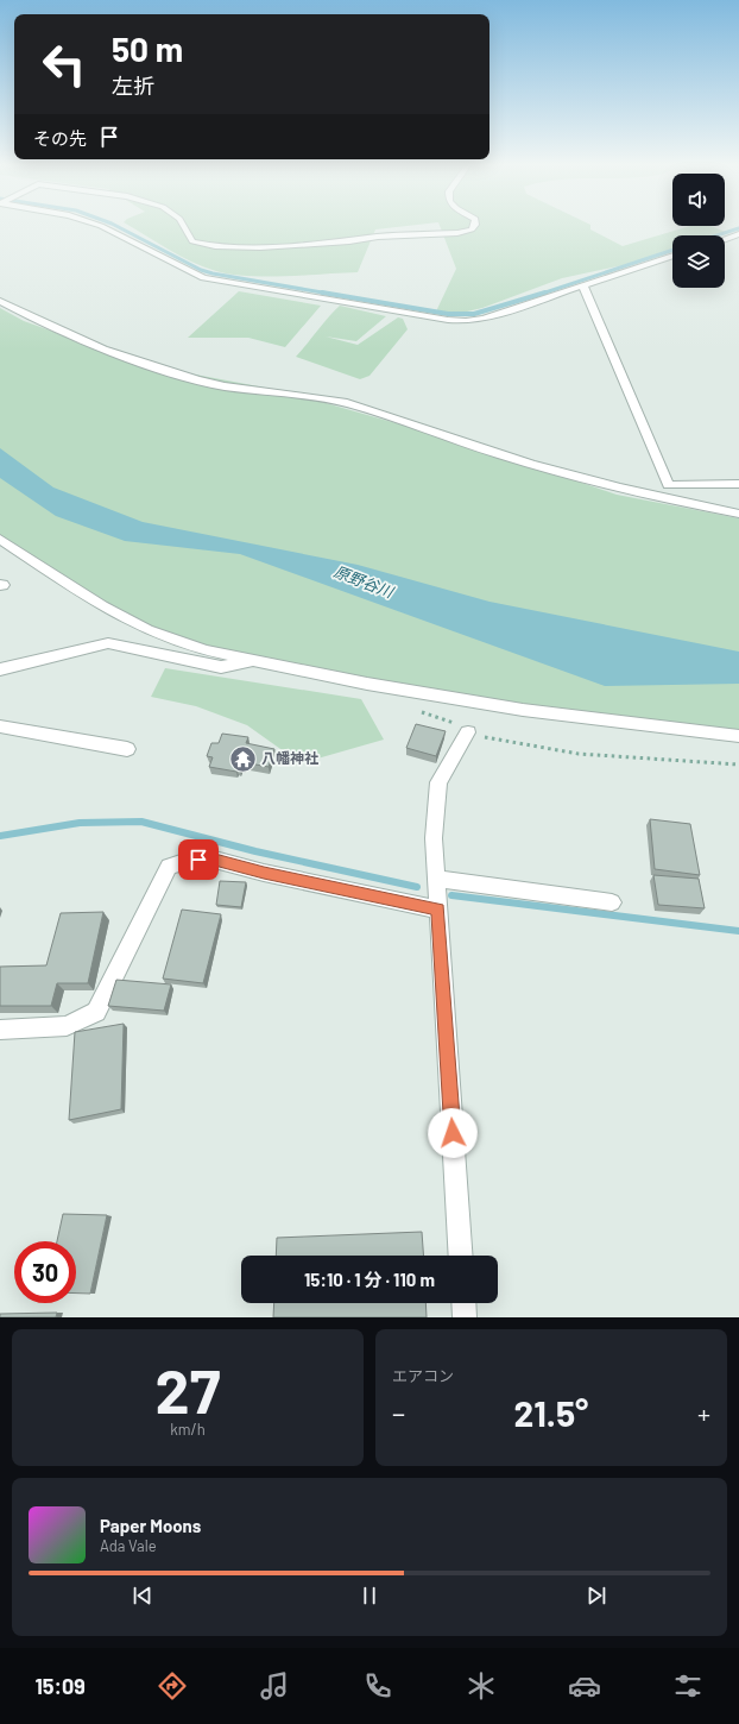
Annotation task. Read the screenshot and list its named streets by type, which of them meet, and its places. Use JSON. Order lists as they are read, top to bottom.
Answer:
{
  "water": ["原野谷川"],
  "places": {
    "temple": ["八幡神社"]
  },
  "page": {
    "turn": ["50 m", "左折"],
    "then": "その先",
    "limit": "30",
    "trip": "15:10 · 1 分 · 110 m",
    "tile": [
      ["27", "km/h"],
      "エアコン"
    ],
    "heat": ["−", "21.5°", "+"],
    "song": ["Paper Moons", "Ada Vale"],
    "tabs": "15:09"
  }
}
